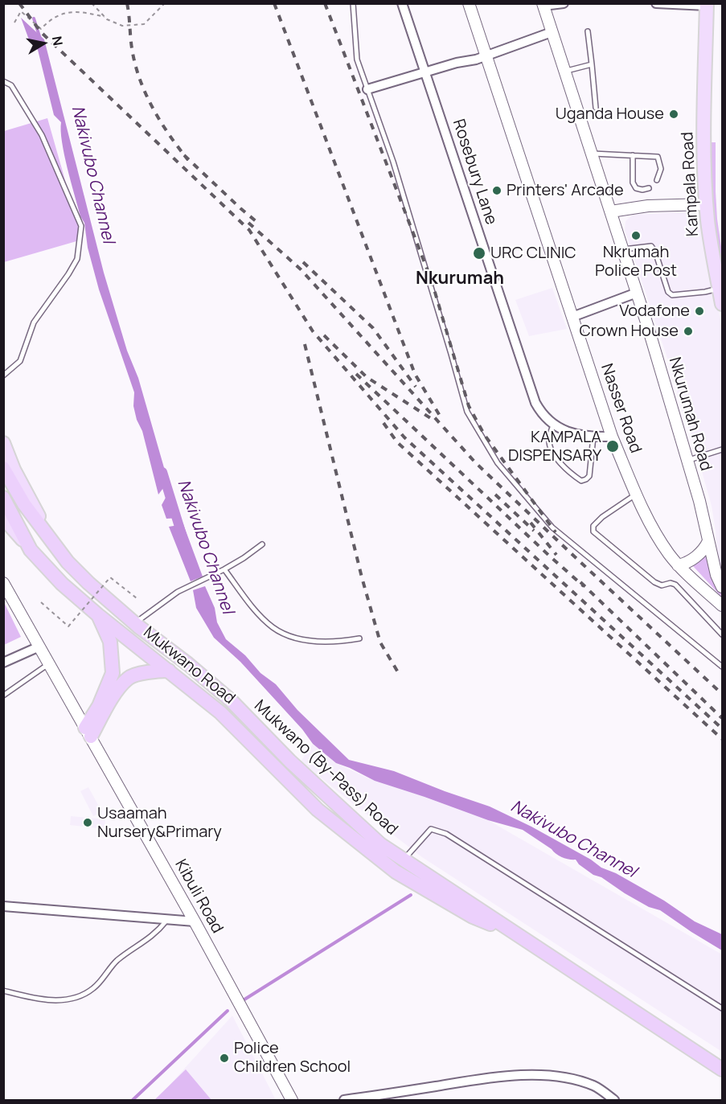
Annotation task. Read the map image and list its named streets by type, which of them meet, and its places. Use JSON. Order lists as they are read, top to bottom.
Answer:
{
  "streets": {
    "highway": ["Mukwano Road", "Mukwano (By-Pass) Road"],
    "main road": ["Kampala Road"],
    "street": [
      "Rosebury Lane",
      "Nasser Road",
      "Nkurumah Road",
      "Kibuli Road"
    ]
  },
  "crossings": [
    ["Mukwano Road", "Mukwano (By-Pass) Road"]
  ],
  "districts": ["Nkurumah"],
  "water": ["Nakivubo Channel"],
  "places": [
    "Uganda House",
    "Printers' Arcade",
    "Nkrumah Police Post",
    "URC CLINIC",
    "Vodafone",
    "Crown House",
    "KAMPALA DISPENSARY",
    "Usaamah Nursery&Primary",
    "Police Children School"
  ],
  "north": "right"
}
